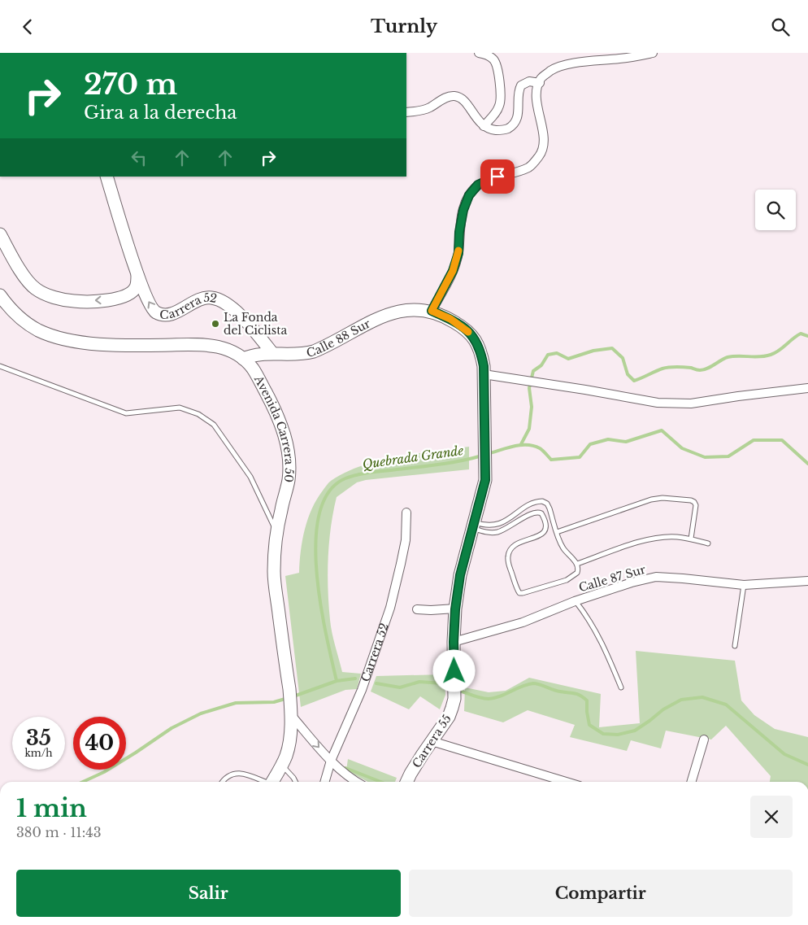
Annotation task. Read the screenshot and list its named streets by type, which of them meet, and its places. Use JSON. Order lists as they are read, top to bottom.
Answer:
{
  "streets": {
    "street": [
      "Carrera 52",
      "Calle 88 Sur",
      "Avenida Carrera 50",
      "Calle 87 Sur",
      "Carrera 55"
    ]
  },
  "crossings": [
    ["Carrera 52", "Calle 88 Sur"],
    ["Calle 88 Sur", "Avenida Carrera 50"],
    ["Calle 88 Sur", "Carrera 55"],
    ["Calle 87 Sur", "Carrera 55"]
  ],
  "water": ["Quebrada Grande"],
  "places": ["La Fonda del Ciclista"],
  "page": {
    "header": "Turnly",
    "turn": ["270 m", "Gira a la derecha"],
    "speed": "35 km/h",
    "limit": "40",
    "heading": ["1 min", "380 m · 11:43"],
    "buttons": ["Salir", "Compartir"]
  }
}
